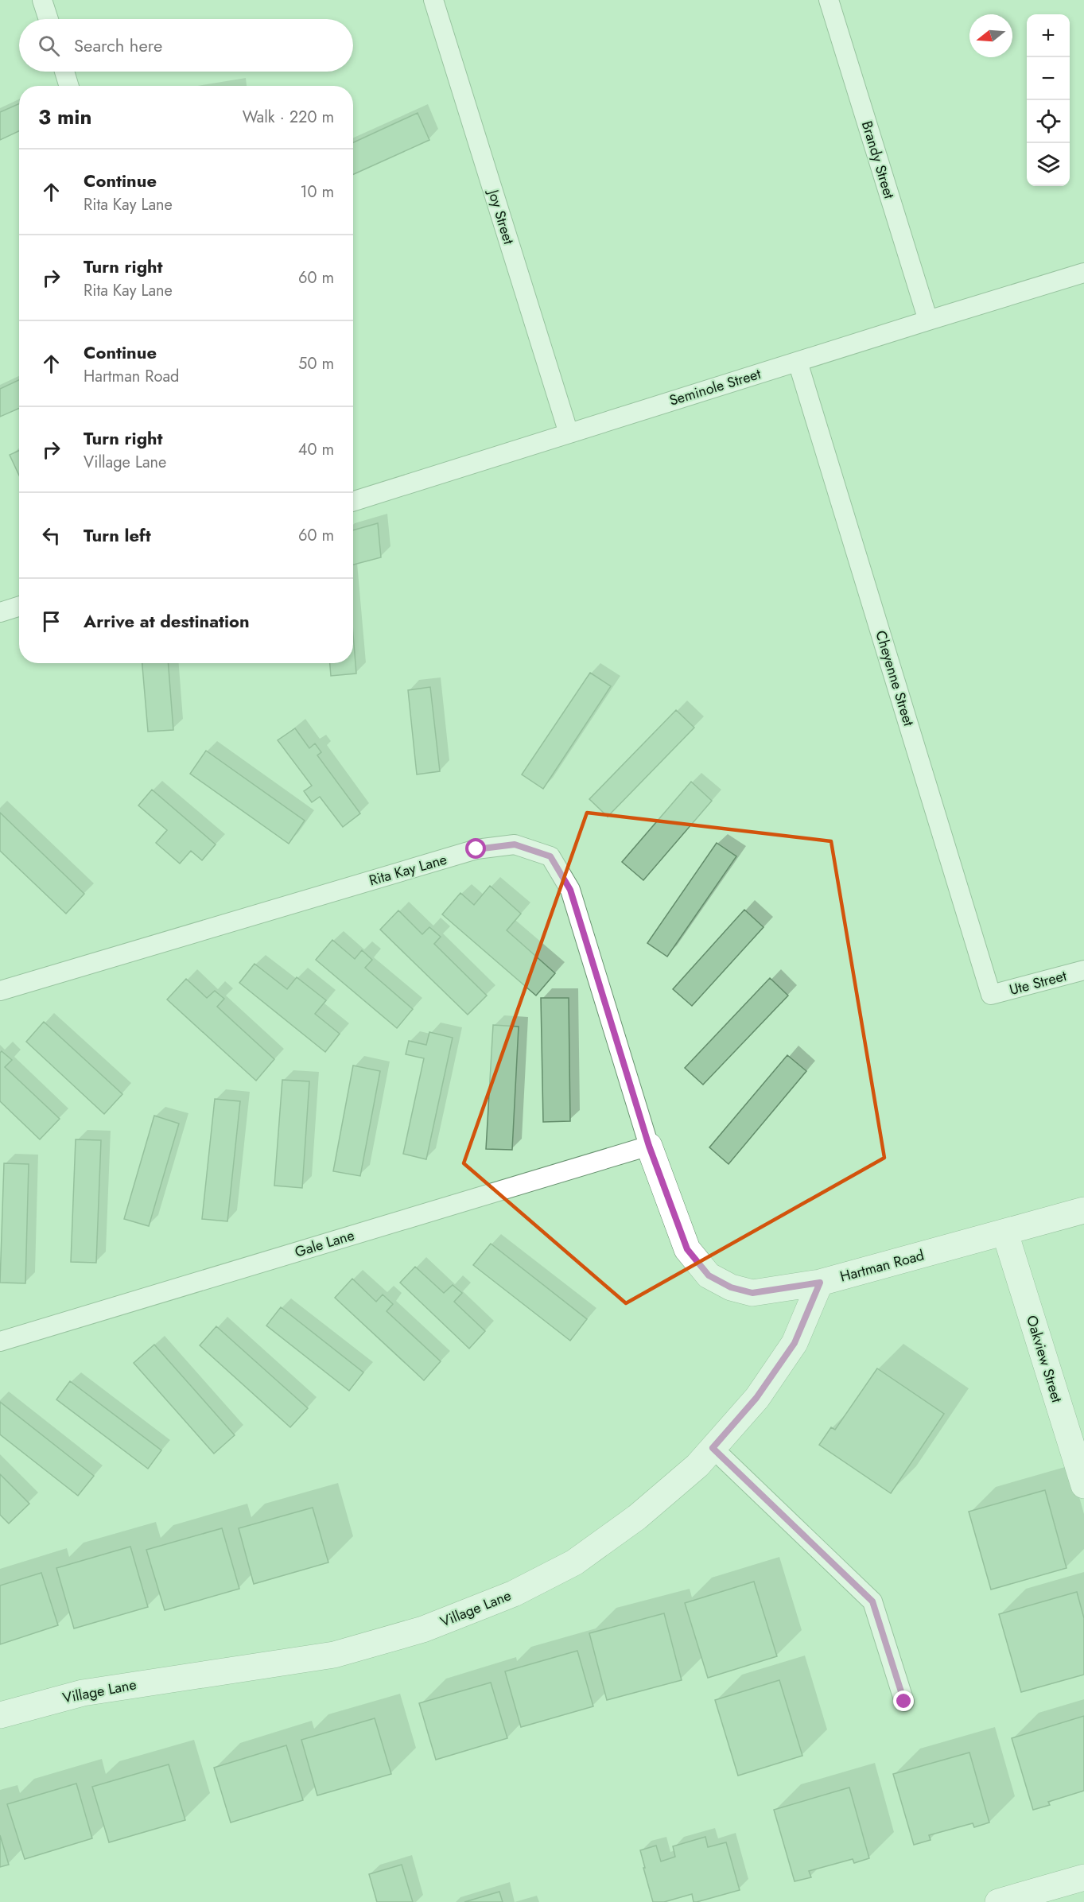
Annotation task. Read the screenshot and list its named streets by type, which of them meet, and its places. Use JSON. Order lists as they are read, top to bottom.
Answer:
{
  "streets": {
    "street": ["Hartman Road", "Oakview Street", "Village Lane"],
    "lane": [
      "Brandy Street",
      "Joy Street",
      "Seminole Street",
      "Cheyenne Street",
      "Rita Kay Lane",
      "Ute Street",
      "Gale Lane"
    ]
  },
  "crossings": [
    ["Brandy Street", "Seminole Street"],
    ["Joy Street", "Seminole Street"],
    ["Seminole Street", "Cheyenne Street"],
    ["Cheyenne Street", "Ute Street"],
    ["Rita Kay Lane", "Gale Lane"],
    ["Rita Kay Lane", "Hartman Road"],
    ["Gale Lane", "Hartman Road"],
    ["Hartman Road", "Oakview Street"],
    ["Hartman Road", "Village Lane"]
  ],
  "north": "left",
  "page": {
    "map_buttons": ["+", "−"],
    "search": "Search here",
    "heading": ["3 min", "Walk · 220 m"],
    "list": [
      ["Continue", "Rita Kay Lane", "10 m"],
      ["Turn right", "Rita Kay Lane", "60 m"],
      ["Continue", "Hartman Road", "50 m"],
      ["Turn right", "Village Lane", "40 m"],
      ["Turn left", "60 m"],
      "Arrive at destination"
    ]
  }
}
